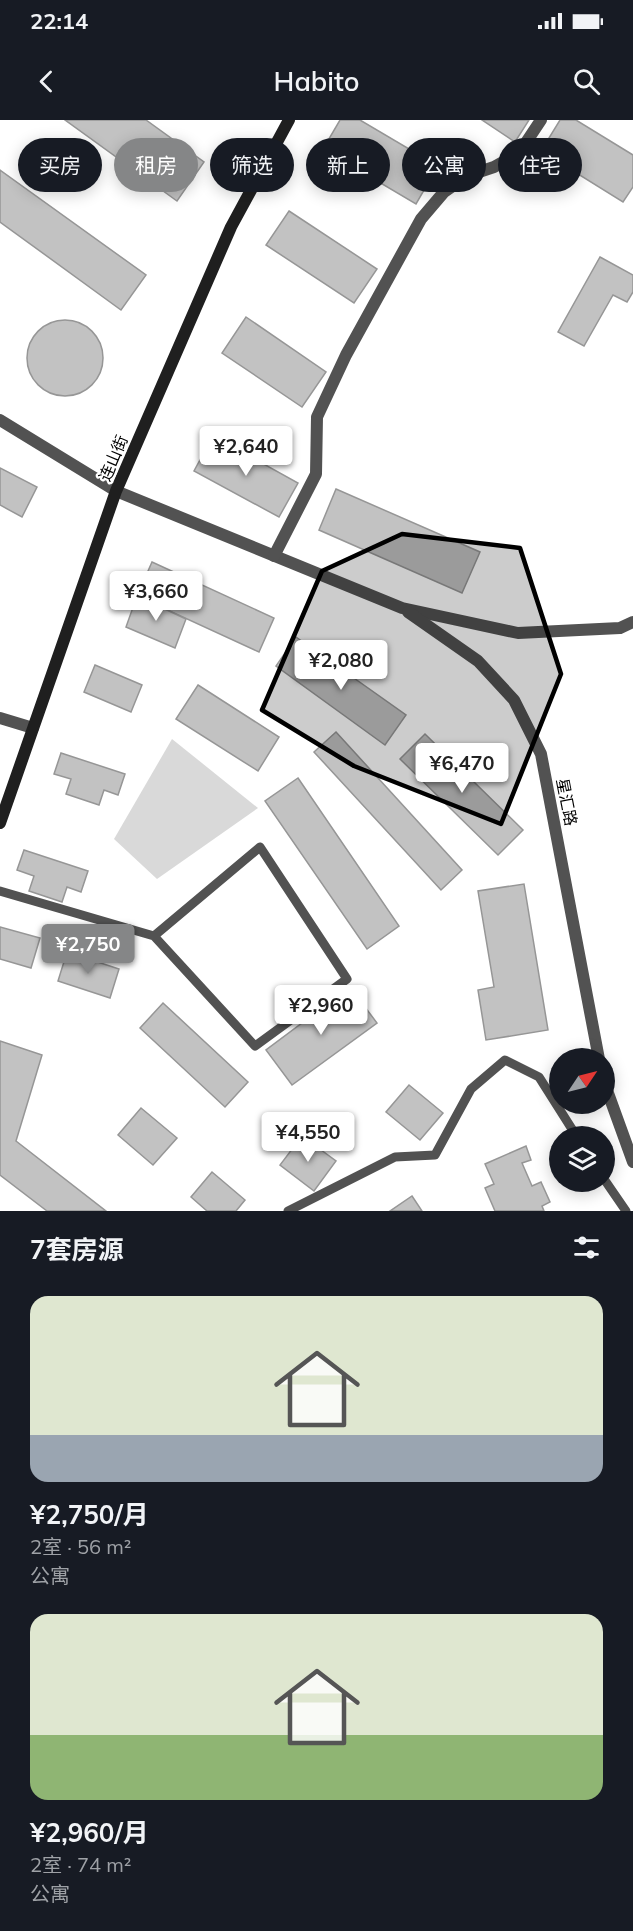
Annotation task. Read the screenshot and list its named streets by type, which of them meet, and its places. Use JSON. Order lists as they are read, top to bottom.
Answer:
{
  "streets": {
    "street": ["连山街", "星汇路"]
  },
  "north": "top right",
  "page": {
    "status": "22:14",
    "header": "Habito",
    "chip": [
      "买房",
      "租房",
      "筛选",
      "新上",
      "公寓",
      "住宅"
    ],
    "price": [
      "¥2,640",
      "¥3,660",
      "¥2,080",
      "¥6,470",
      "¥2,750",
      "¥2,960",
      "¥4,550"
    ],
    "heading": "7套房源",
    "list": [
      {
        "name": "¥2,750/月",
        "note": "2室 · 56 m² · 公寓"
      },
      {
        "name": "¥2,960/月",
        "note": "2室 · 74 m² · 公寓"
      }
    ]
  }
}
